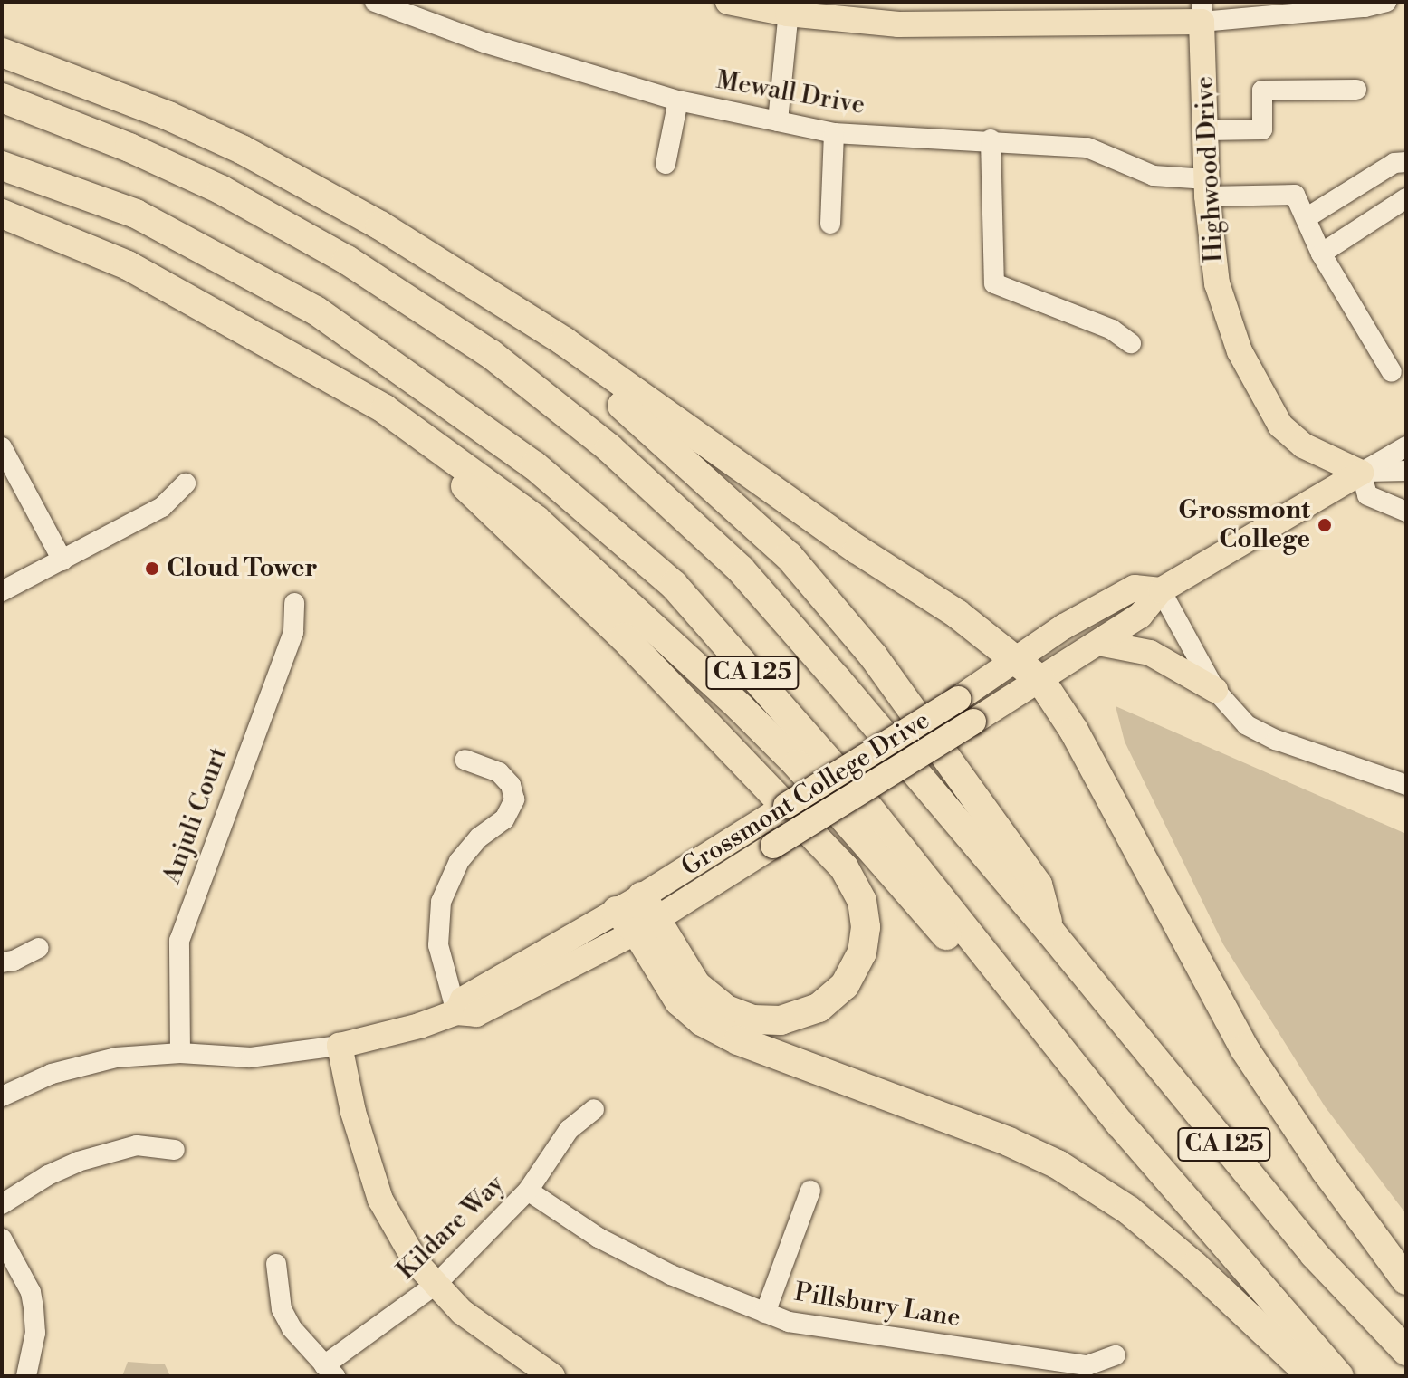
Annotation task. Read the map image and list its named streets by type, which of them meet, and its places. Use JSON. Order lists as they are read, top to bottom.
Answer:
{
  "streets": {
    "highway": ["CA 125"],
    "main road": ["Highwood Drive", "Grossmont College Drive"],
    "street": [
      "Mewall Drive",
      "Anjuli Court",
      "Kildare Way",
      "Pillsbury Lane"
    ]
  },
  "crossings": [
    ["Mewall Drive", "Highwood Drive"],
    ["Highwood Drive", "Grossmont College Drive"],
    ["Grossmont College Drive", "Anjuli Court"],
    ["Kildare Way", "Pillsbury Lane"]
  ],
  "places": ["Grossmont College", "Cloud Tower"]
}
